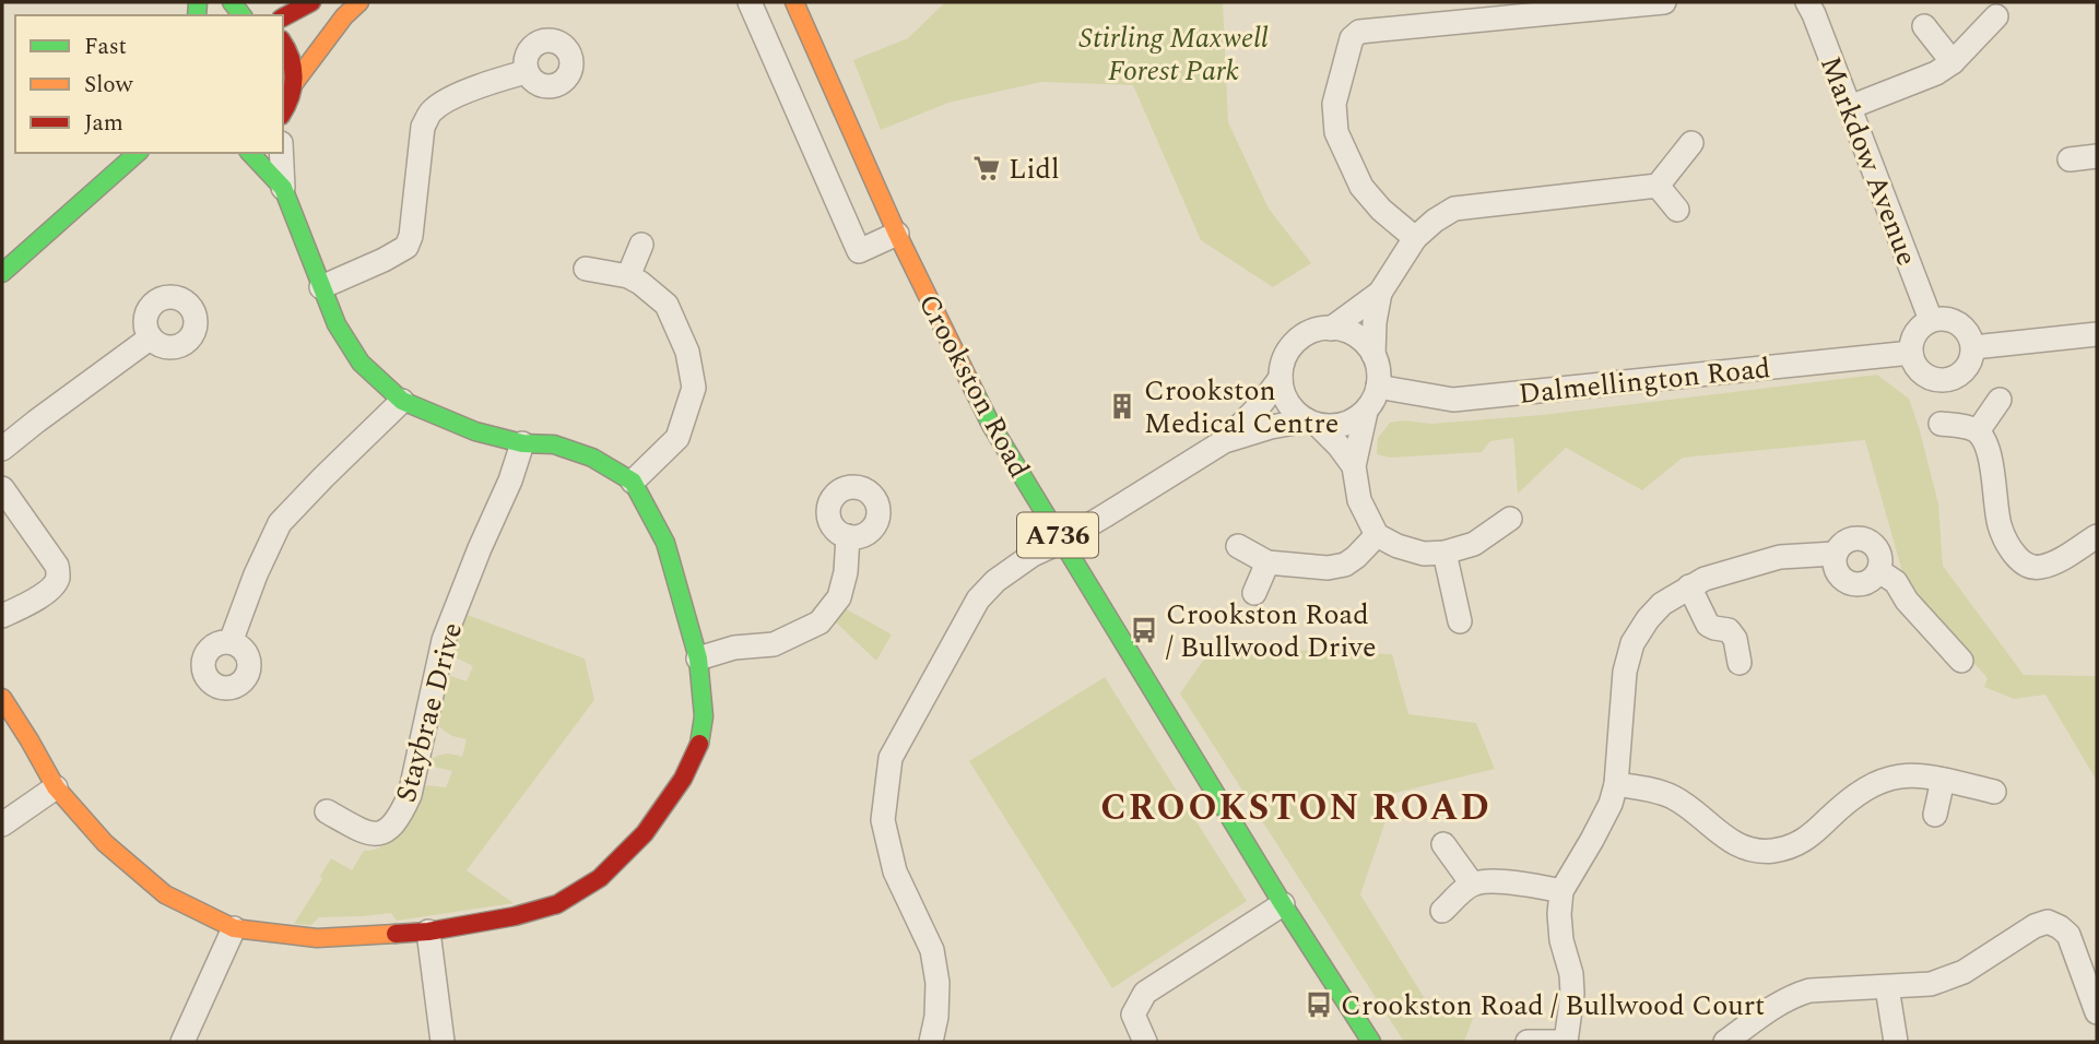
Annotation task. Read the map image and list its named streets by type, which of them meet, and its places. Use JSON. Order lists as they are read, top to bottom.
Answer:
{
  "streets": {
    "street": [
      "Markdow Avenue",
      "Dalmellington Road",
      "Crookston Road",
      "A736",
      "Staybrae Drive"
    ]
  },
  "crossings": [
    ["Markdow Avenue", "Dalmellington Road"]
  ],
  "districts": ["CROOKSTON ROAD"],
  "parks": ["Stirling Maxwell Forest Park"],
  "places": {
    "supermarket": ["Lidl"],
    "building": ["Crookston Medical Centre"],
    "bus stop": ["Crookston Road / Bullwood Drive", "Crookston Road / Bullwood Court"]
  },
  "legend": ["Fast", "Slow", "Jam"]
}
